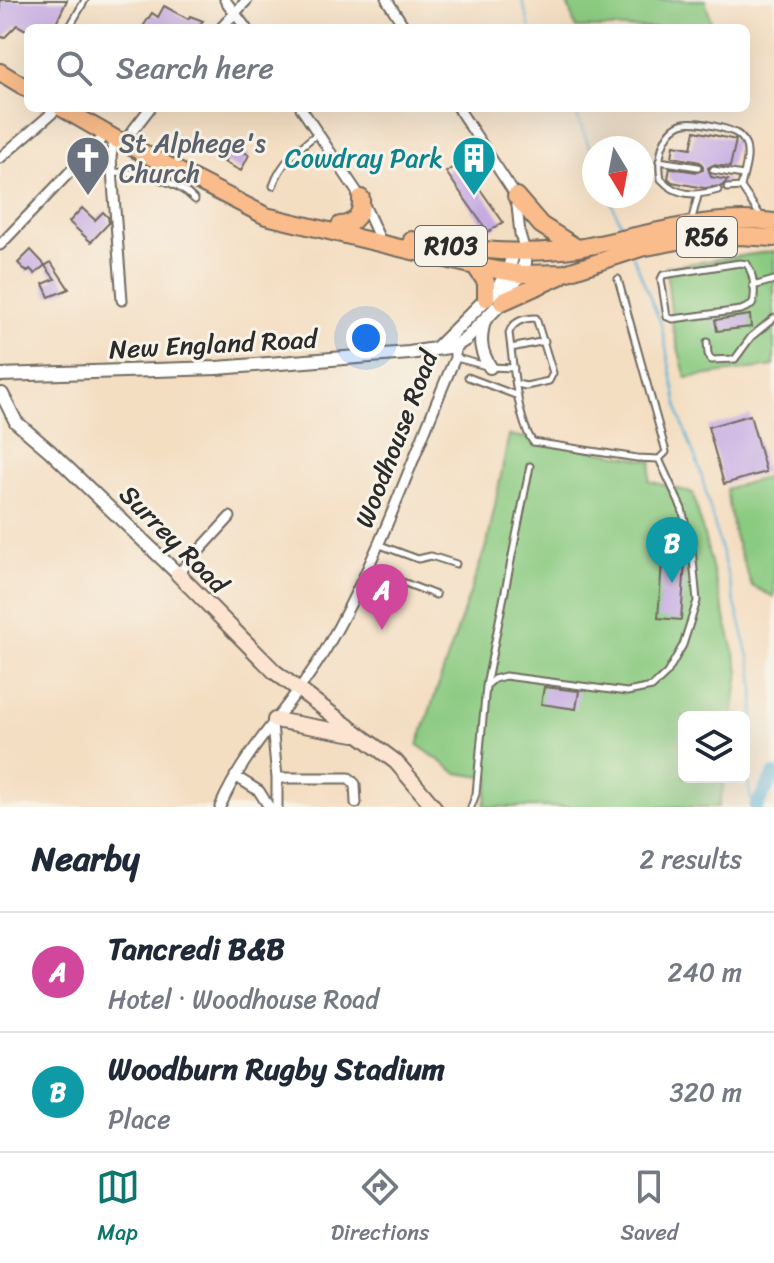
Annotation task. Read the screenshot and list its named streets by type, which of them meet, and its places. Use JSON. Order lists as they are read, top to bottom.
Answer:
{
  "streets": {
    "main road": ["R56", "R103", "Surrey Road"],
    "street": ["New England Road", "Woodhouse Road"]
  },
  "crossings": [
    ["R56", "R103"],
    ["New England Road", "Woodhouse Road"],
    ["New England Road", "Surrey Road"],
    ["Woodhouse Road", "Surrey Road"]
  ],
  "places": {
    "church": ["St Alphege's Church"],
    "building": ["Cowdray Park"]
  },
  "north": "bottom",
  "page": {
    "search": "Search here",
    "pins": ["B", "A"],
    "heading": ["Nearby", "2 results"],
    "list": [
      {
        "mark": "A",
        "name": "Tancredi B&B",
        "note": "Hotel · Woodhouse Road",
        "value": "240 m"
      },
      {
        "mark": "B",
        "name": "Woodburn Rugby Stadium",
        "note": "Place",
        "value": "320 m"
      }
    ],
    "nav": ["Map", "Directions", "Saved"]
  }
}
